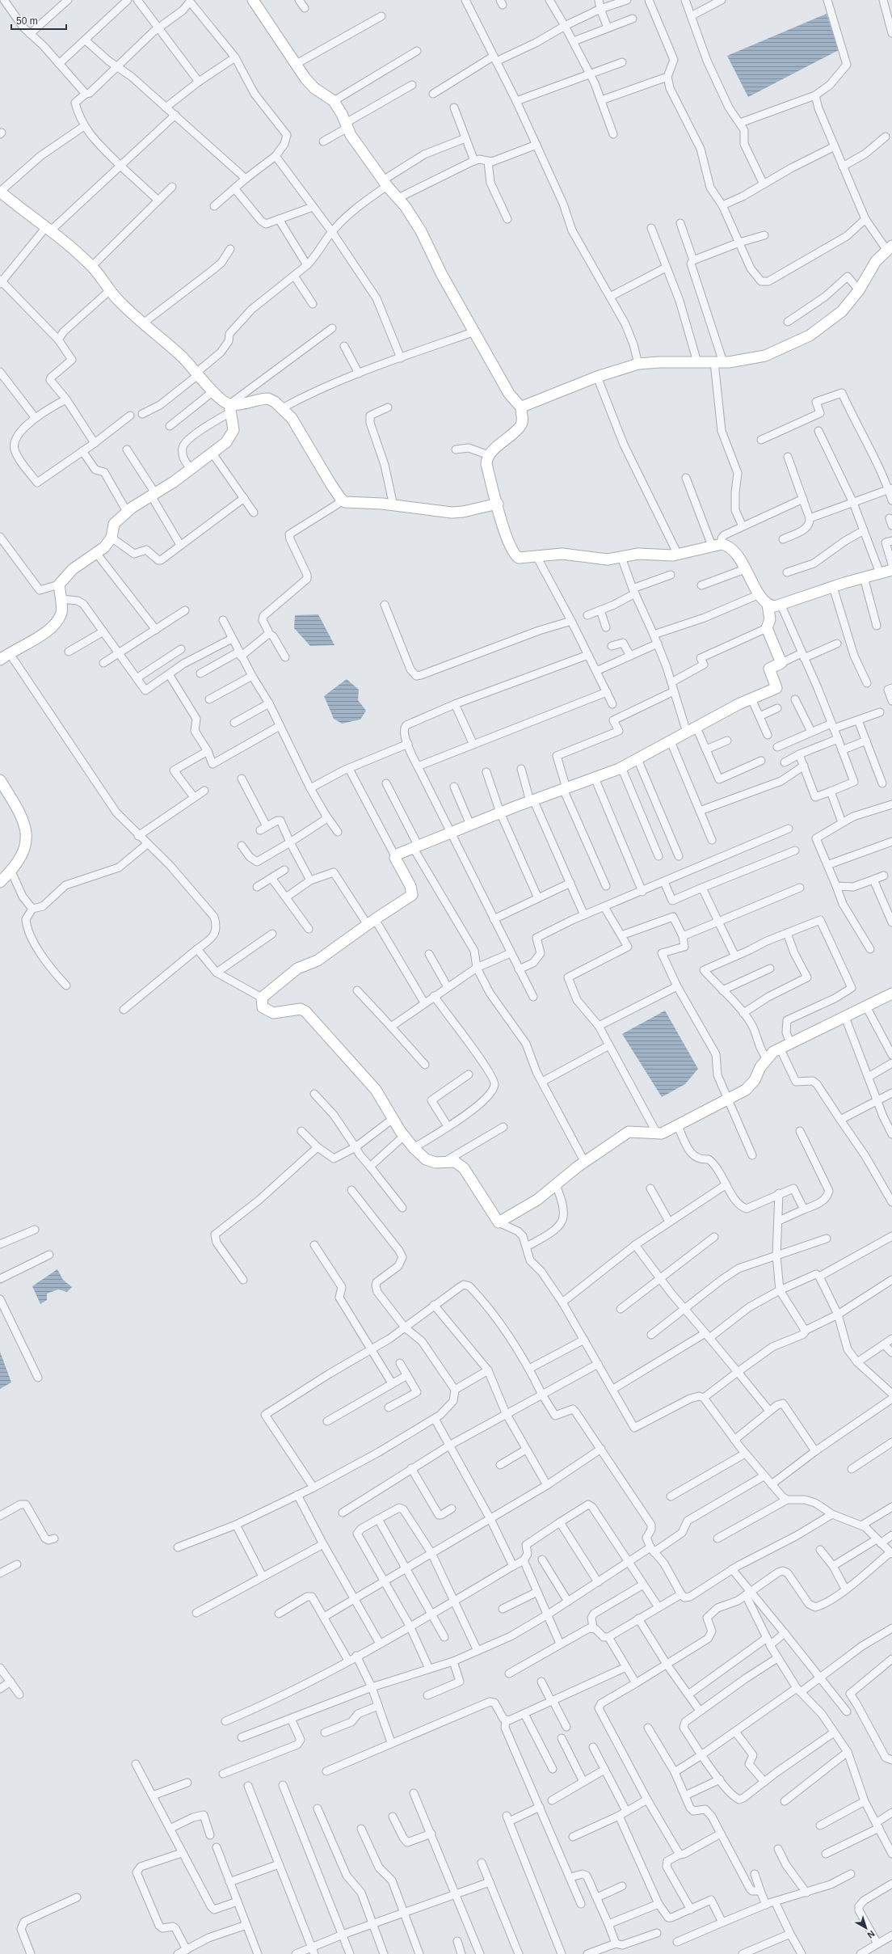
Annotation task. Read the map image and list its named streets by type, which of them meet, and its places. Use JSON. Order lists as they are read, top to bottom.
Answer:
{
  "scale_bar": "50 m",
  "north": "bottom right"
}
